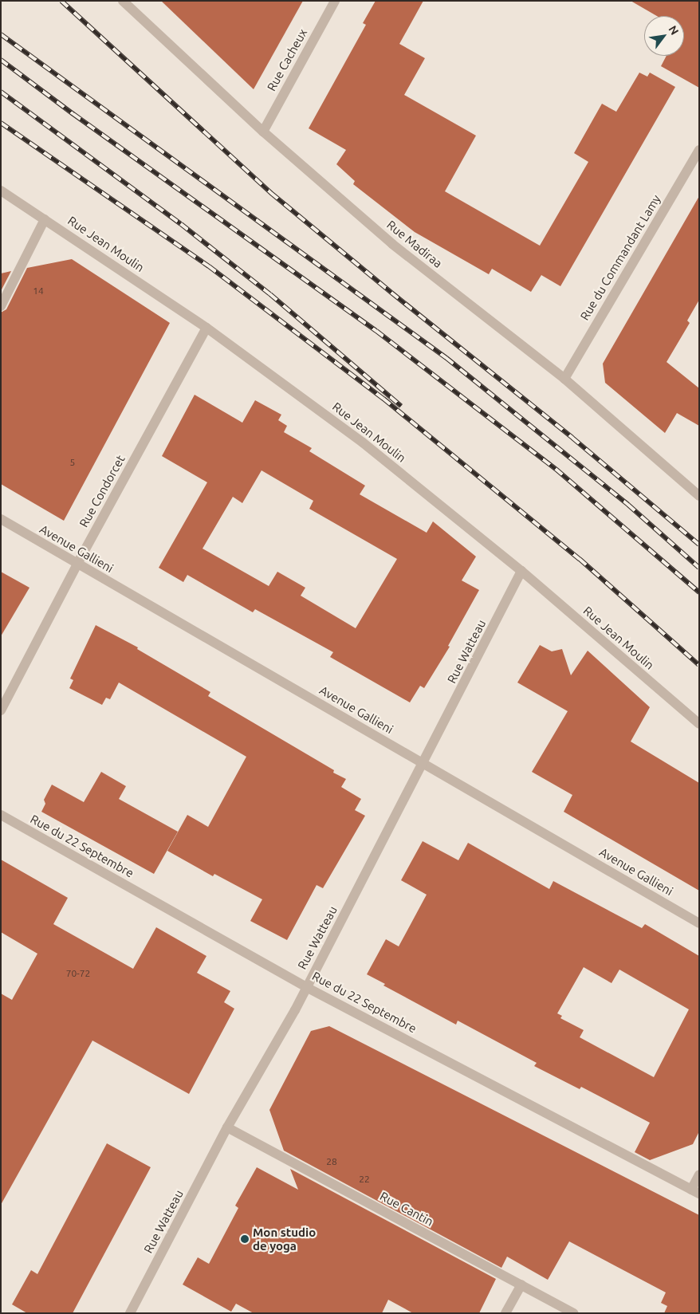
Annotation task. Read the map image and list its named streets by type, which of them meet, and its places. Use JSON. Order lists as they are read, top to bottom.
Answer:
{
  "streets": {
    "street": [
      "Rue Cacheux",
      "Rue Jean Moulin",
      "Rue Madiraa",
      "Rue du Commandant Lamy",
      "Rue Condorcet",
      "Avenue Gallieni",
      "Rue Watteau",
      "Rue du 22 Septembre",
      "Rue Cantin"
    ]
  },
  "crossings": [
    ["Rue Cacheux", "Rue Madiraa"],
    ["Rue Jean Moulin", "Rue Condorcet"],
    ["Rue Jean Moulin", "Rue Watteau"],
    ["Rue Madiraa", "Rue du Commandant Lamy"],
    ["Rue Condorcet", "Avenue Gallieni"],
    ["Avenue Gallieni", "Rue Watteau"],
    ["Rue Watteau", "Rue du 22 Septembre"],
    ["Rue Watteau", "Rue Cantin"]
  ],
  "places": ["Mon studio de yoga"],
  "house_numbers": [
    "14",
    "5",
    "70-72",
    "28",
    "22"
  ],
  "north": "top right"
}
